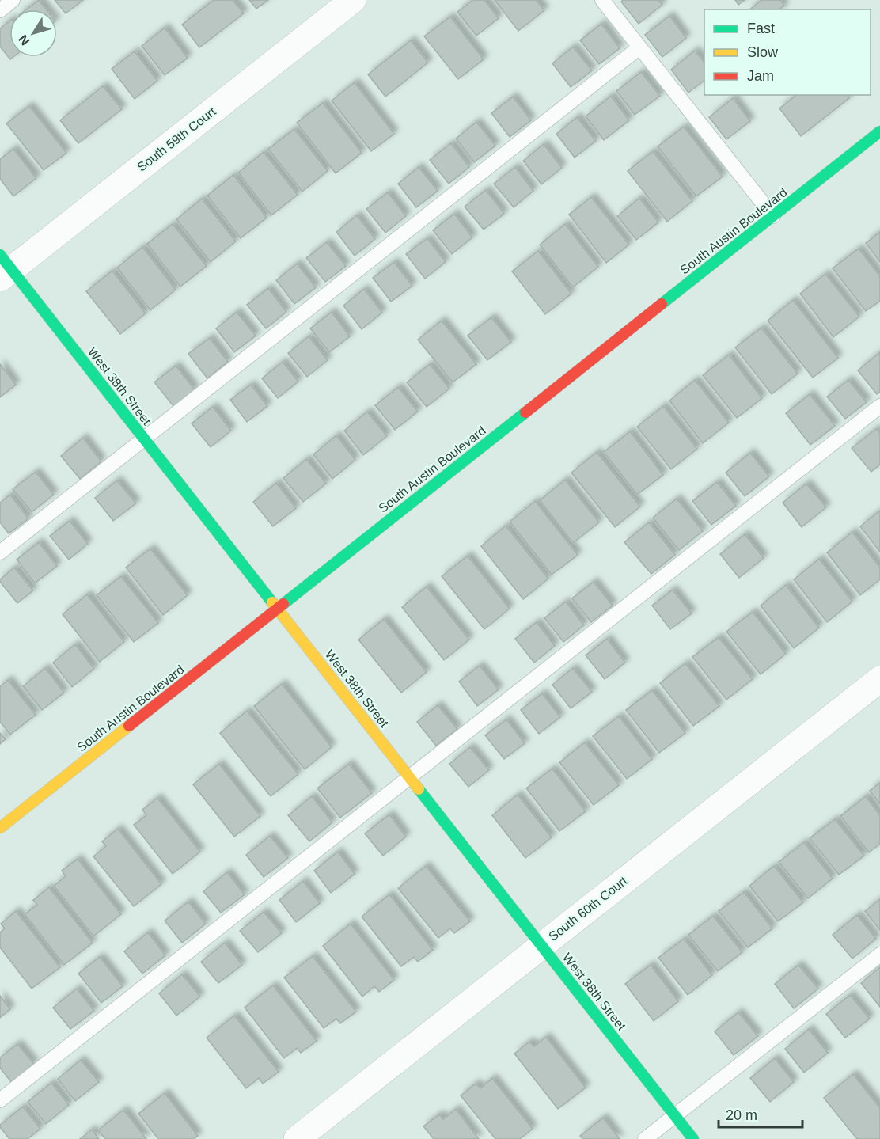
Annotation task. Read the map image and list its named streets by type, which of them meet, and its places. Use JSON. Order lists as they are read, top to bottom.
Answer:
{
  "streets": {
    "street": [
      "South 59th Court",
      "South Austin Boulevard",
      "West 38th Street",
      "South 60th Court"
    ]
  },
  "crossings": [
    ["South 59th Court", "West 38th Street"],
    ["South Austin Boulevard", "West 38th Street"],
    ["West 38th Street", "South 60th Court"]
  ],
  "legend": ["Fast", "Slow", "Jam"],
  "scale_bar": "20 m",
  "north": "bottom left"
}
